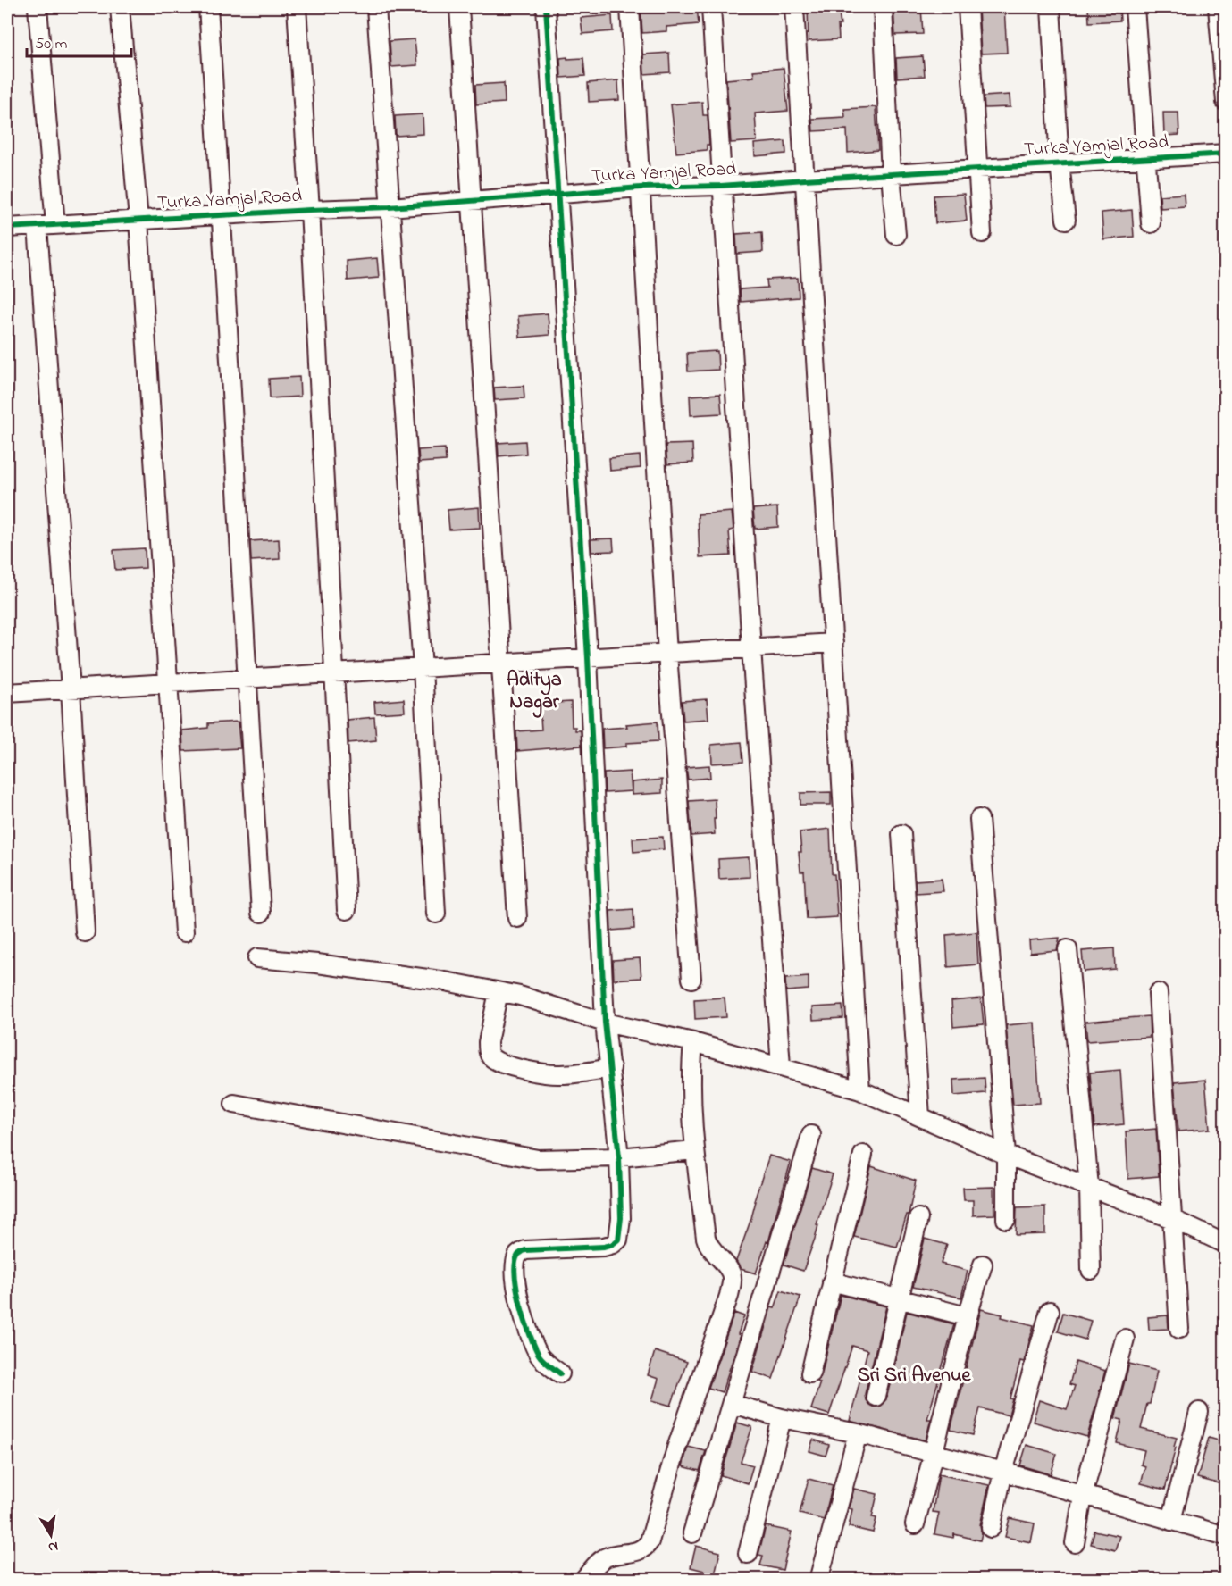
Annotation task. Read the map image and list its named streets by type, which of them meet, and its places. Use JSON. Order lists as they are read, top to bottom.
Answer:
{
  "streets": {
    "street": ["Turka Yamjal Road"]
  },
  "districts": ["Aditya Nagar", "Sri Sri Avenue"],
  "scale_bar": "50 m",
  "north": "bottom"
}
